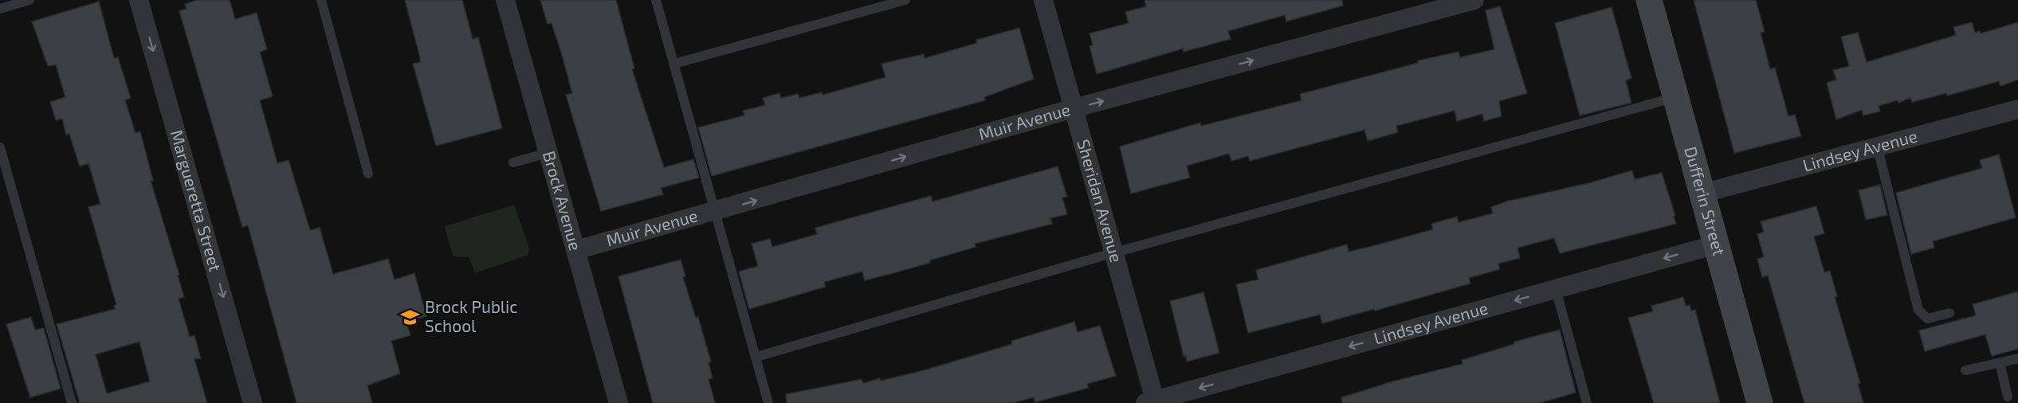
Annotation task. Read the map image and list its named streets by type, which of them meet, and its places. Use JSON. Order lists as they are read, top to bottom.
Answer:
{
  "streets": {
    "main road": ["Dufferin Street"],
    "street": [
      "Muir Avenue",
      "Lindsey Avenue",
      "Margueretta Street",
      "Brock Avenue",
      "Sheridan Avenue"
    ]
  },
  "crossings": [
    ["Muir Avenue", "Brock Avenue"],
    ["Muir Avenue", "Sheridan Avenue"],
    ["Lindsey Avenue", "Sheridan Avenue"],
    ["Lindsey Avenue", "Dufferin Street"]
  ],
  "one_way": ["Muir Avenue", "Lindsey Avenue", "Margueretta Street"],
  "places": {
    "school or university": ["Brock Public School"]
  }
}
